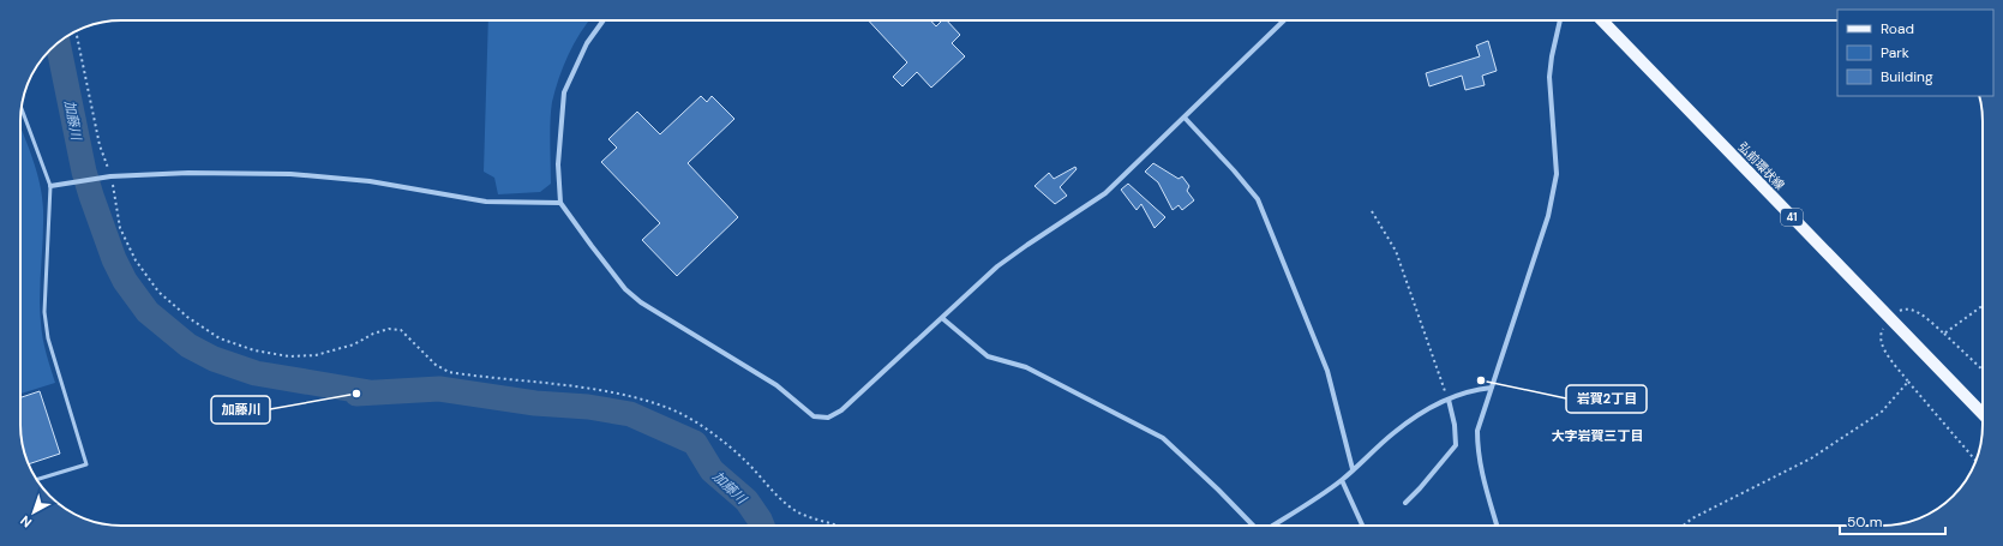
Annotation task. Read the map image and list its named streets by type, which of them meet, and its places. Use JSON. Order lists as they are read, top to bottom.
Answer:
{
  "streets": {
    "main road": ["弘前環状線", "41"]
  },
  "districts": ["大字岩賀三丁目"],
  "water": ["加藤川"],
  "places": ["岩賀2丁目", "加藤川"],
  "legend": ["Road", "Park", "Building"],
  "scale_bar": "50 m",
  "north": "bottom left"
}
